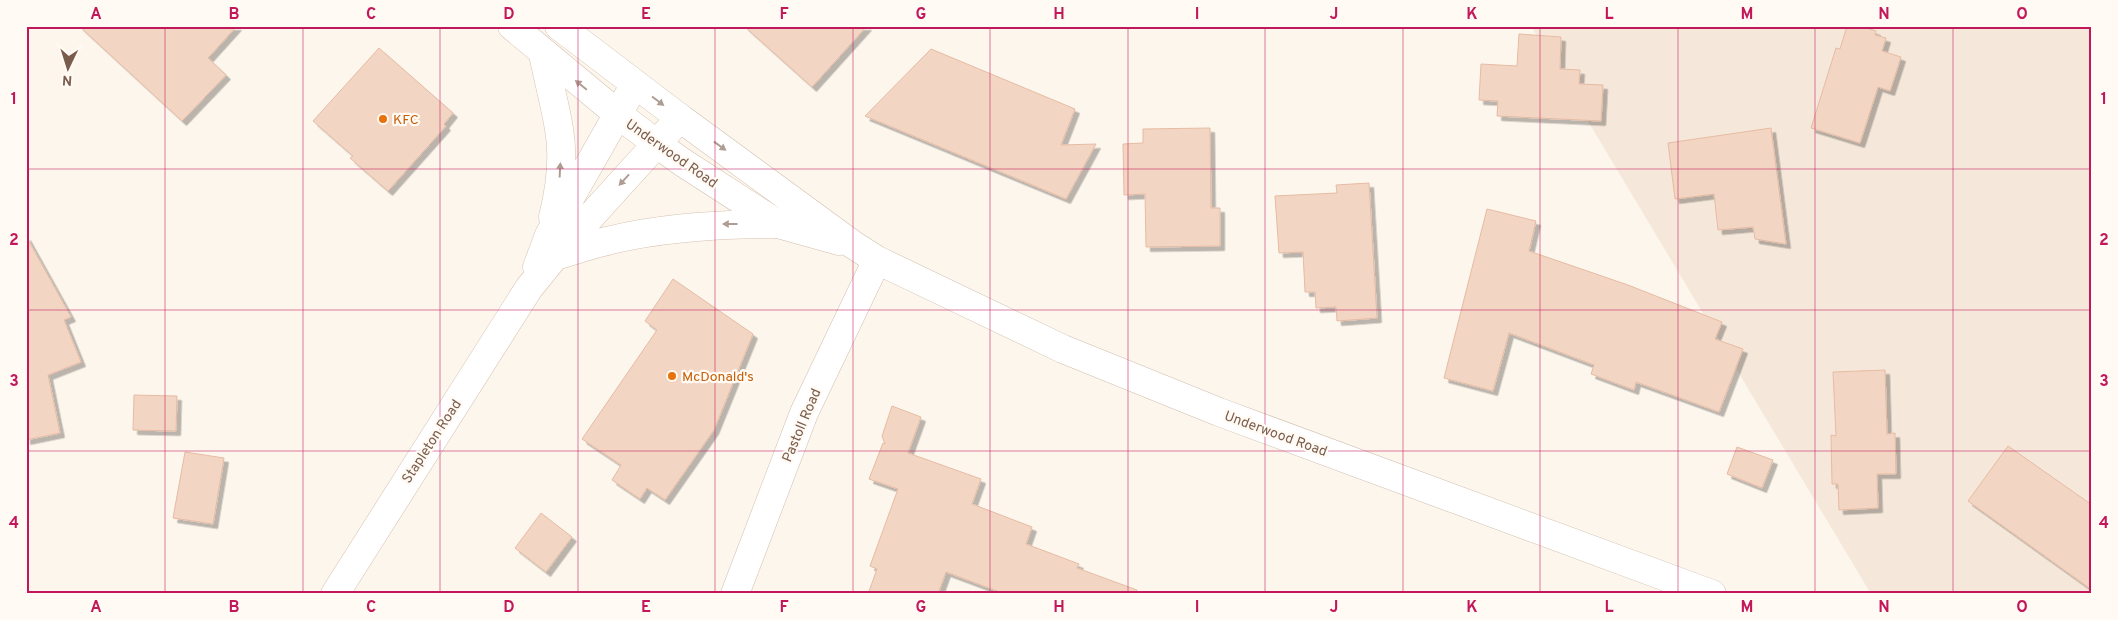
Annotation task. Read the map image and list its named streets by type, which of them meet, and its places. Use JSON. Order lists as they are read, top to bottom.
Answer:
{
  "streets": {
    "street": ["Underwood Road", "Pastoll Road", "Stapleton Road"]
  },
  "crossings": [
    ["Underwood Road", "Pastoll Road"],
    ["Underwood Road", "Stapleton Road"]
  ],
  "places": ["KFC", "McDonald's"],
  "north": "bottom",
  "grid": {
    "columns": [
      "A",
      "B",
      "C",
      "D",
      "E",
      "F",
      "G",
      "H",
      "I",
      "J",
      "K",
      "L",
      "M",
      "N",
      "O"
    ],
    "rows": [
      "1",
      "2",
      "3",
      "4"
    ]
  }
}
